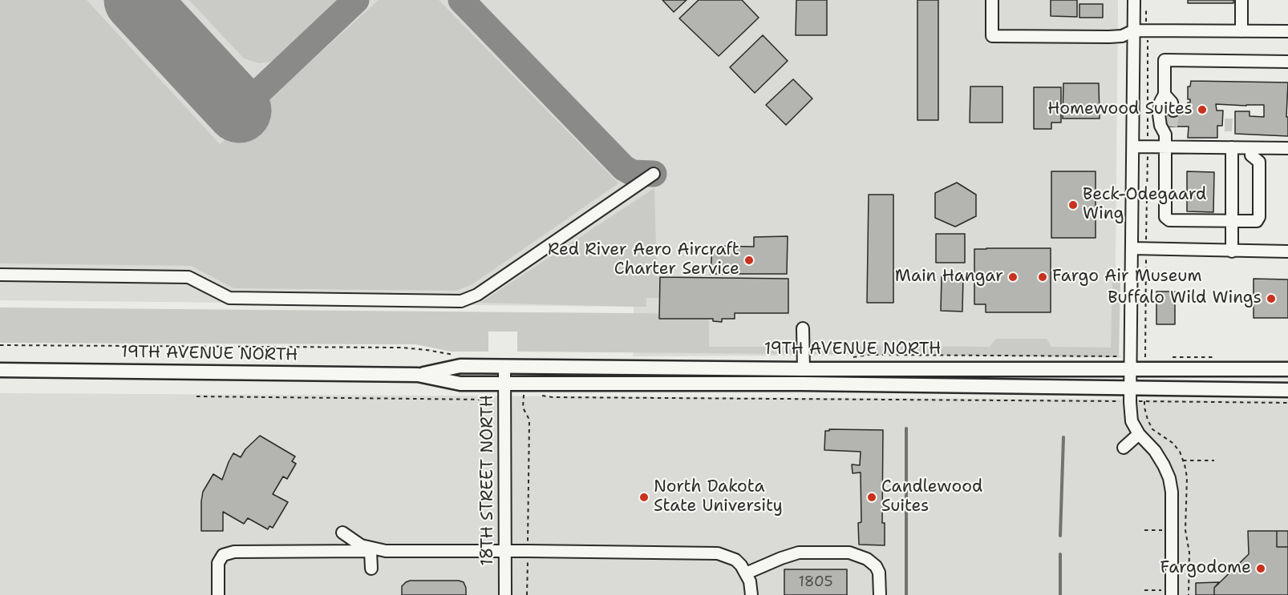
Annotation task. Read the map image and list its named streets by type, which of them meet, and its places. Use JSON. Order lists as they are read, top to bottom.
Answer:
{
  "streets": {
    "main road": ["19TH AVENUE NORTH"],
    "street": ["18TH STREET NORTH"]
  },
  "crossings": [
    ["19TH AVENUE NORTH", "18TH STREET NORTH"]
  ],
  "places": [
    "Homewood Suites",
    "Beck-Odegaard Wing",
    "Red River Aero Aircraft Charter Service",
    "Main Hangar",
    "Fargo Air Museum",
    "Buffalo Wild Wings",
    "North Dakota State University",
    "Candlewood Suites",
    "Fargodome"
  ],
  "house_numbers": ["1805"]
}
